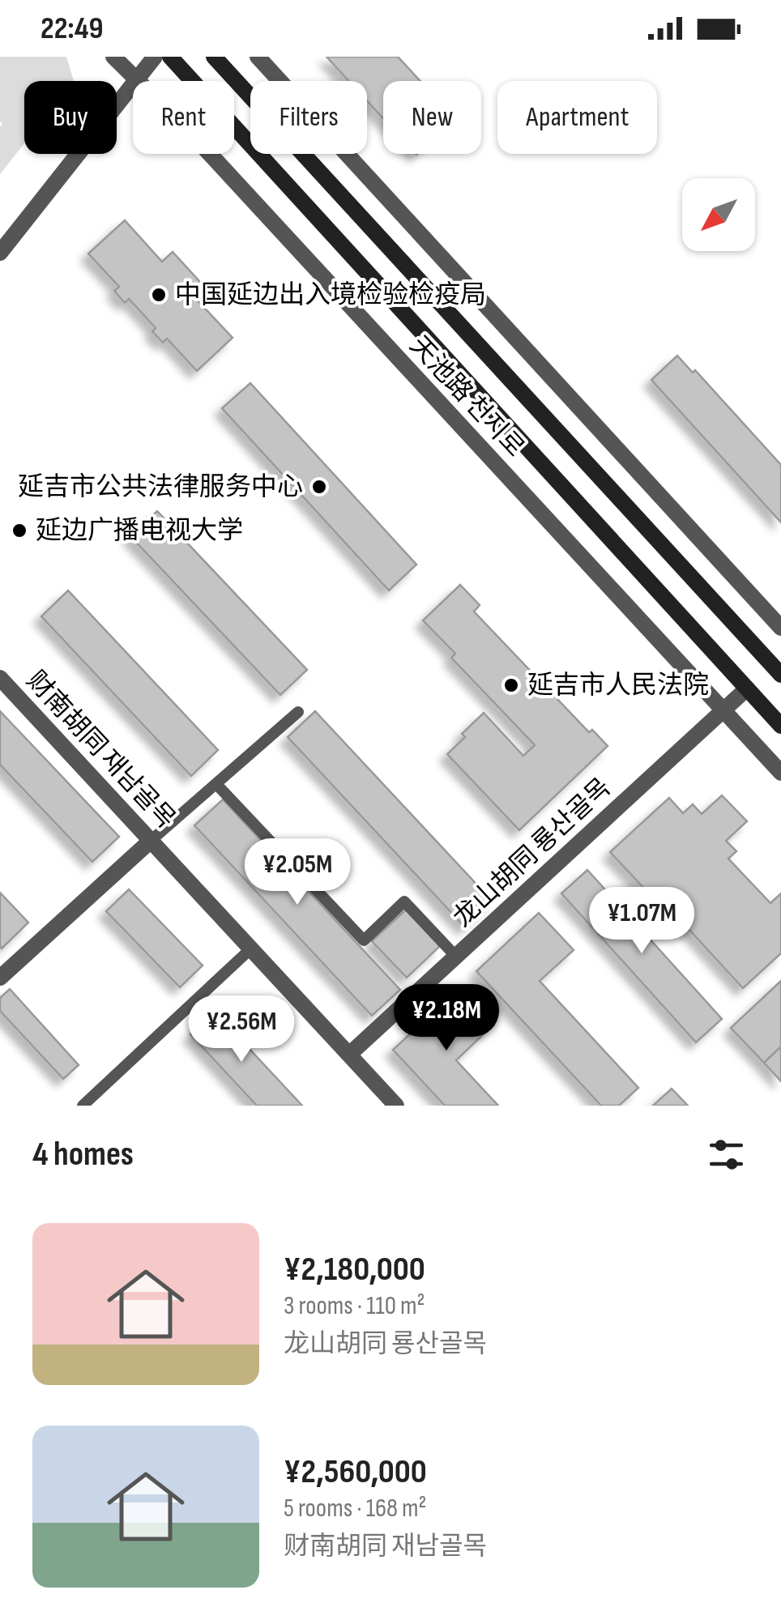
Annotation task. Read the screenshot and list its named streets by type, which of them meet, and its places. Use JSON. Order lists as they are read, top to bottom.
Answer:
{
  "streets": {
    "main road": ["天池路 천지로"],
    "street": ["财南胡同 재남골목", "龙山胡同 룡산골목"]
  },
  "crossings": [
    ["天池路 천지로", "龙山胡同 룡산골목"],
    ["财南胡同 재남골목", "龙山胡同 룡산골목"]
  ],
  "places": [
    "中国延边出入境检验检疫局",
    "延吉市公共法律服务中心",
    "延边广播电视大学",
    "延吉市人民法院"
  ],
  "north": "bottom left",
  "page": {
    "status": "22:49",
    "chip": [
      "Buy",
      "Rent",
      "Filters",
      "New",
      "Apartment"
    ],
    "price": [
      "¥2.05M",
      "¥1.07M",
      "¥2.18M",
      "¥2.56M"
    ],
    "heading": "4 homes",
    "list": [
      {
        "name": "¥2,180,000",
        "note": "3 rooms · 110 m² · 龙山胡同 룡산골목"
      },
      {
        "name": "¥2,560,000",
        "note": "5 rooms · 168 m² · 财南胡同 재남골목"
      }
    ]
  }
}
